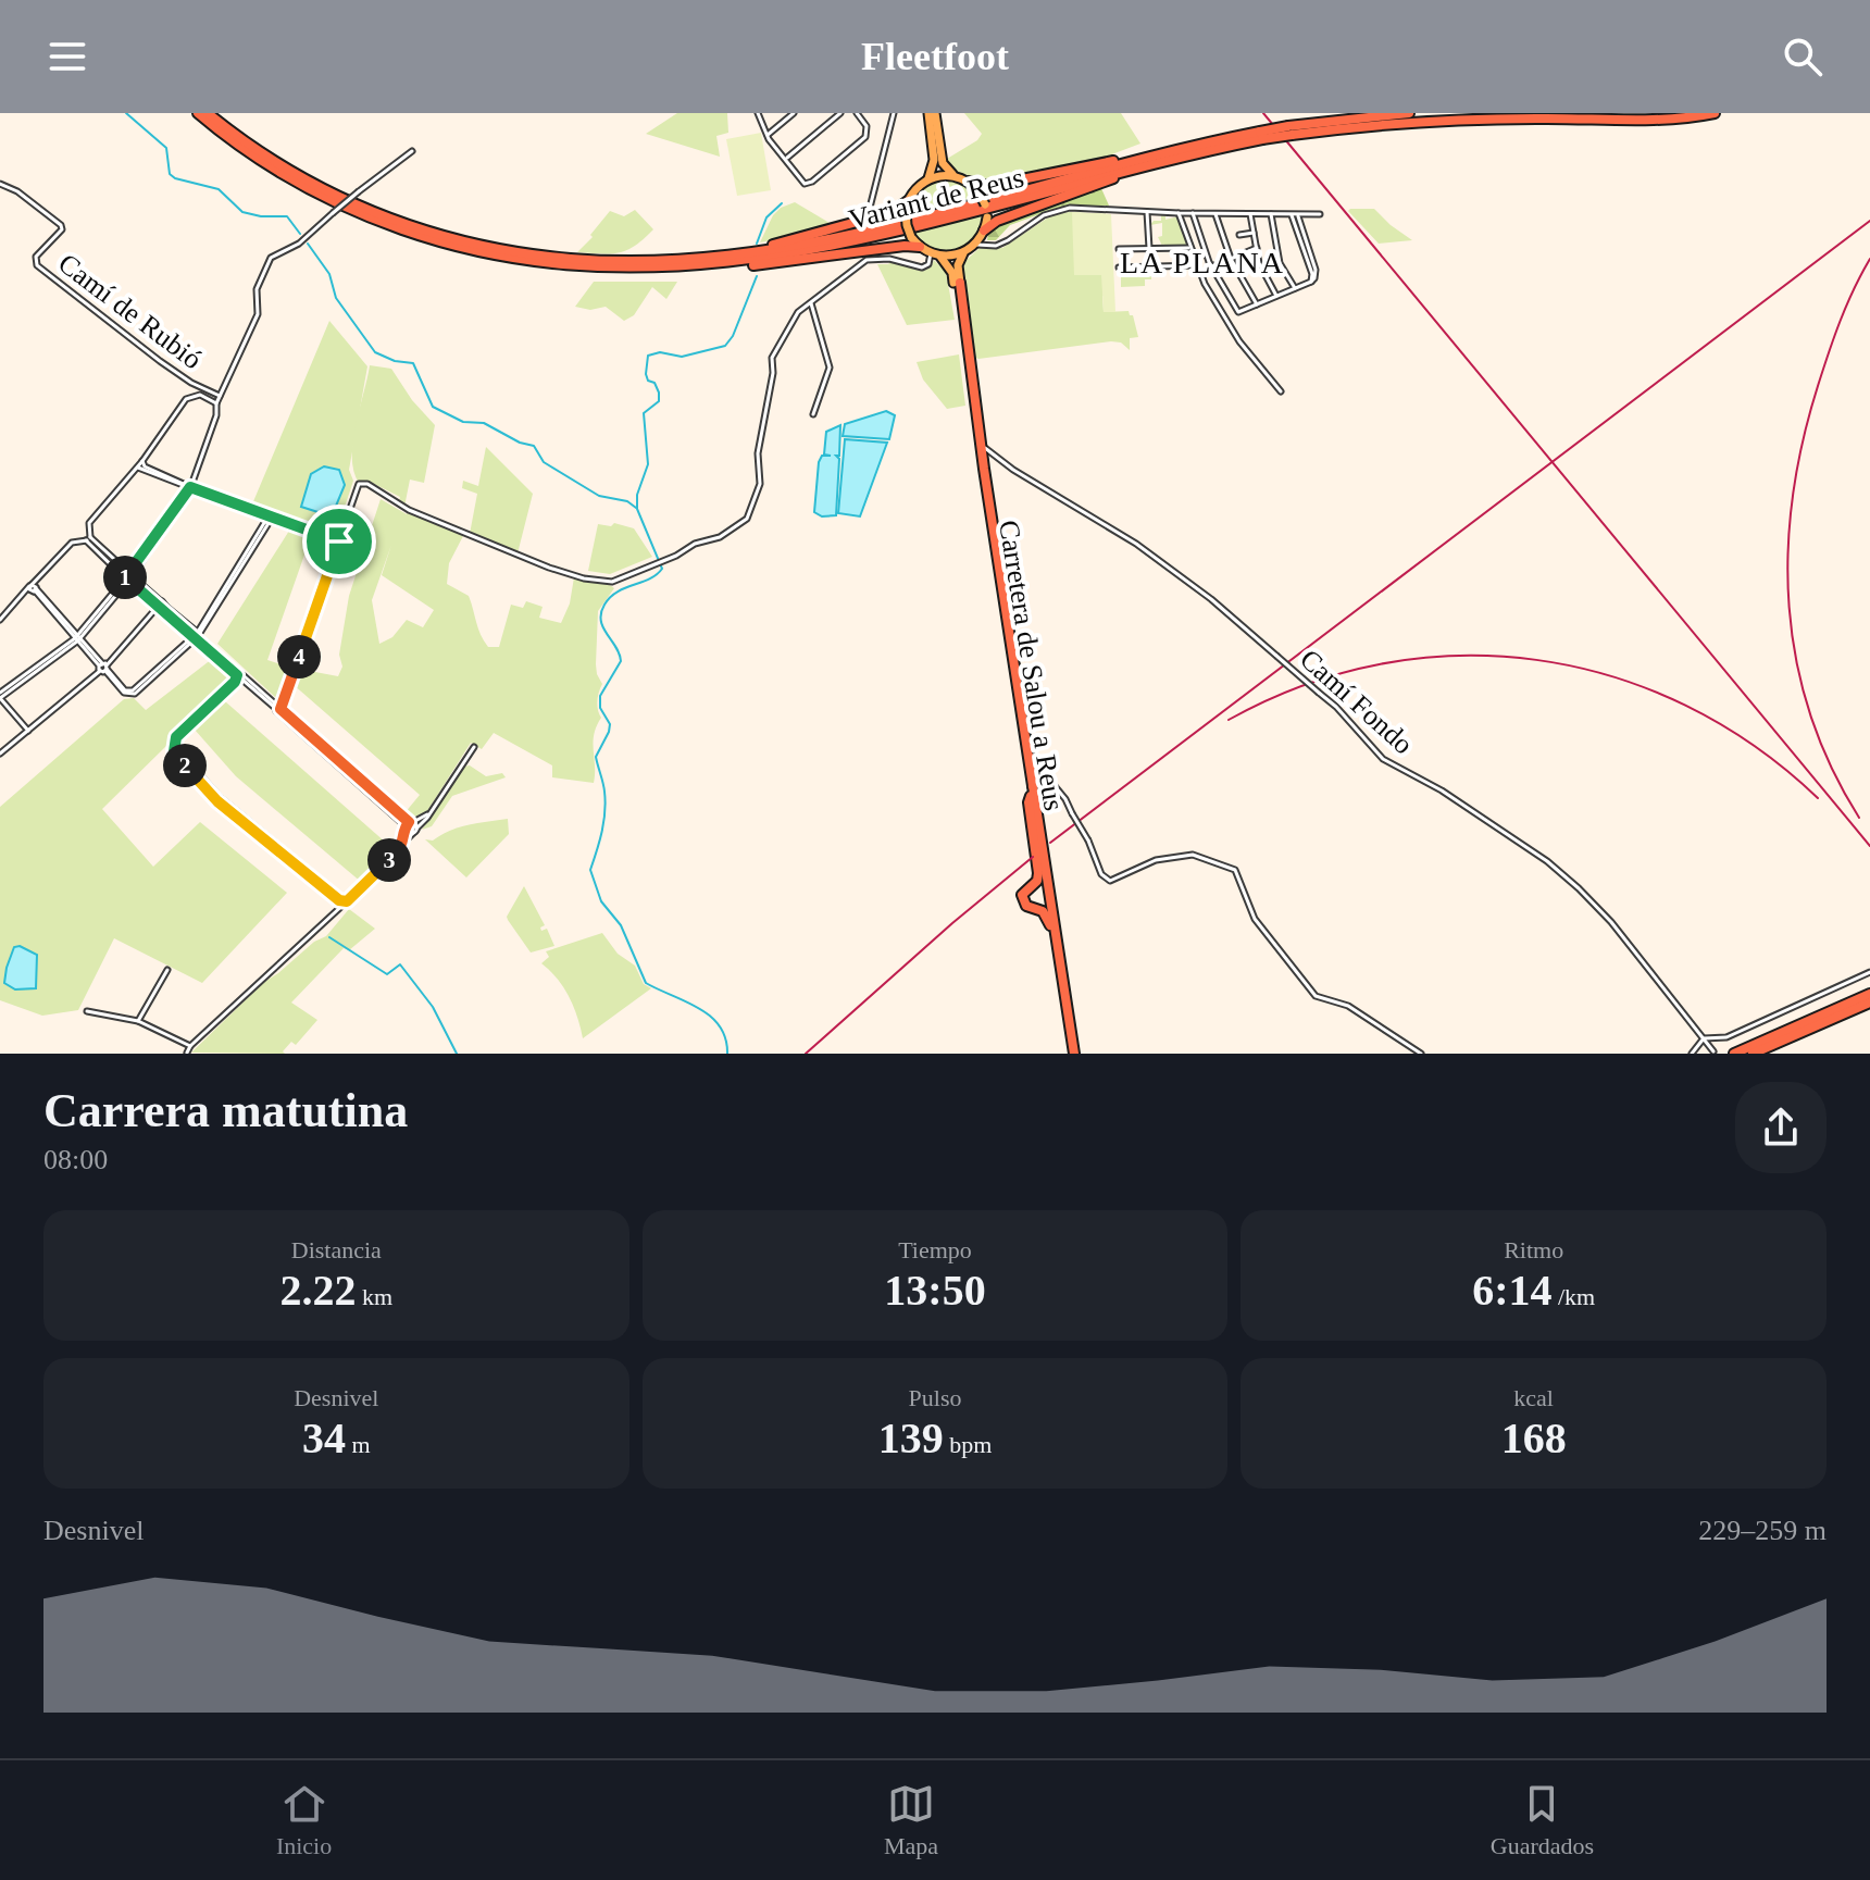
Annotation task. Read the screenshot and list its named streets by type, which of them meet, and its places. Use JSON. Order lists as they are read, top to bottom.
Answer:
{
  "streets": {
    "highway": ["Variant de Reus", "Carretera de Salou a Reus"],
    "street": ["Camí de Rubió", "Camí Fondo"]
  },
  "districts": ["LA PLANA"],
  "page": {
    "header": "Fleetfoot",
    "pins": [
      "1",
      "4",
      "2",
      "3"
    ],
    "heading": ["Carrera matutina", "08:00"],
    "stats": [
      ["Distancia", "2.22 km"],
      ["Tiempo", "13:50"],
      ["Ritmo", "6:14 /km"],
      ["Desnivel", "34 m"],
      ["Pulso", "139 bpm"],
      ["kcal", "168"]
    ],
    "chart": ["Desnivel", "229–259 m"],
    "tabs": ["Inicio", "Mapa", "Guardados"]
  }
}
